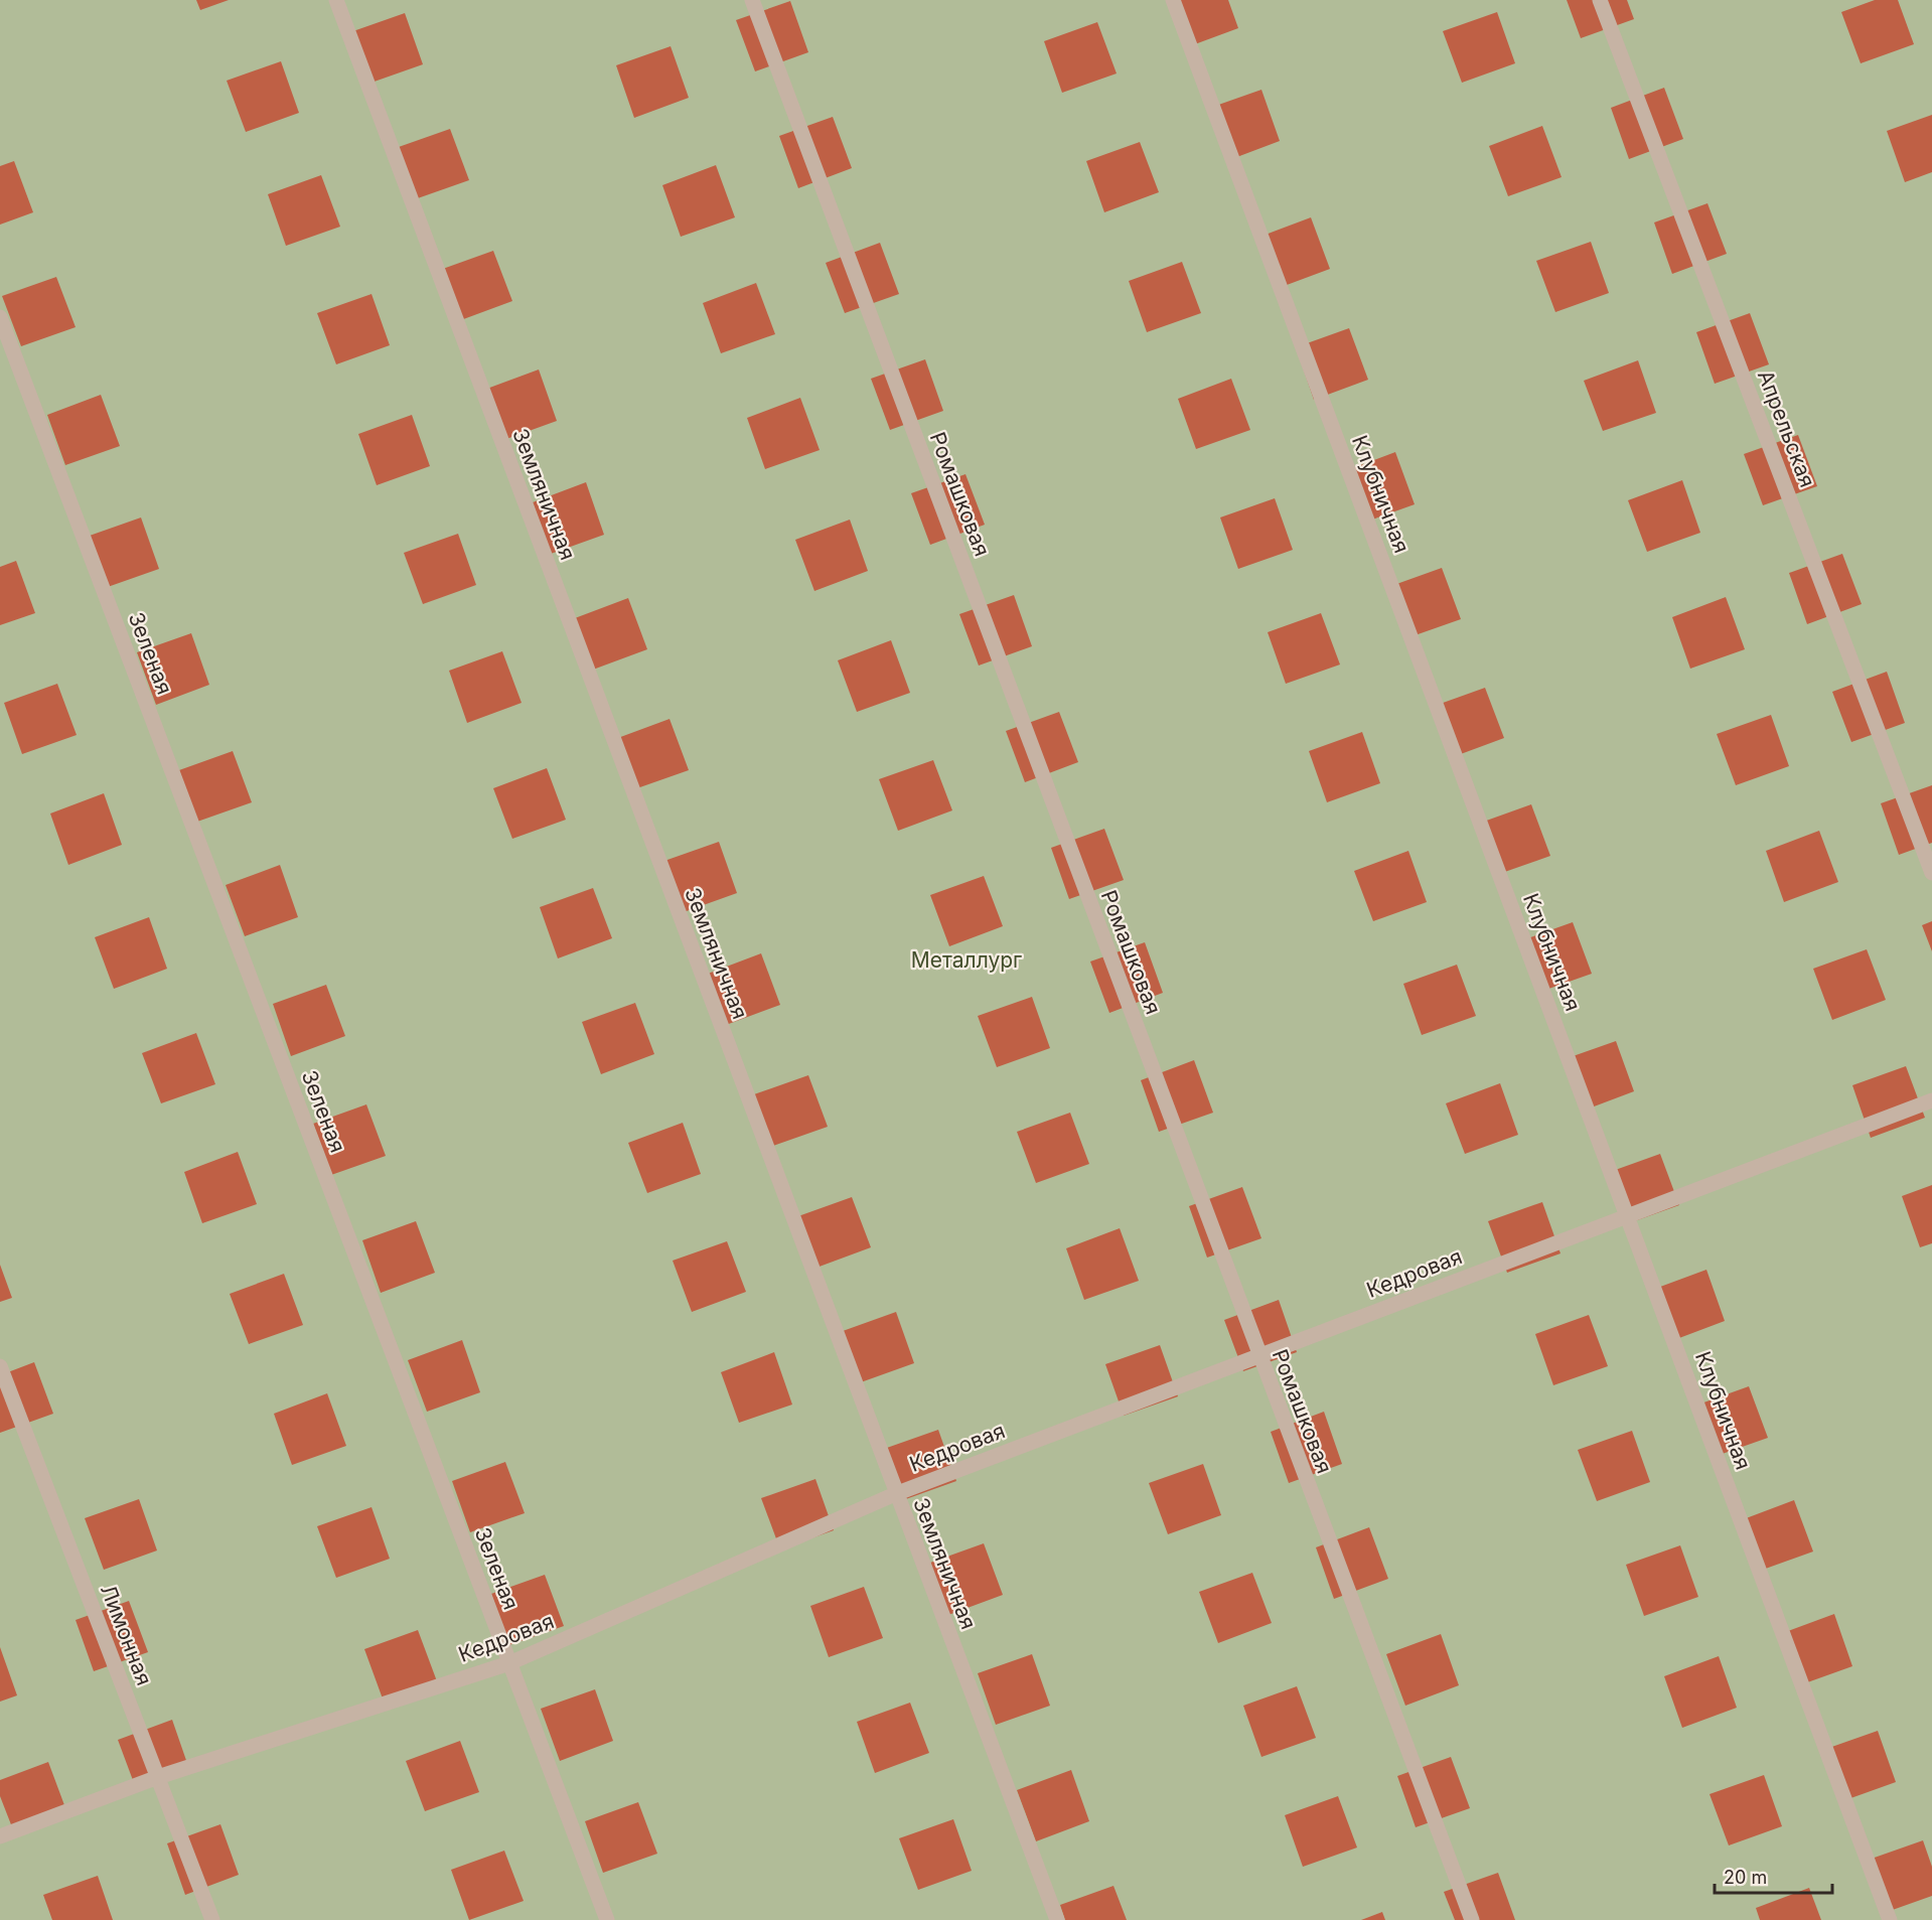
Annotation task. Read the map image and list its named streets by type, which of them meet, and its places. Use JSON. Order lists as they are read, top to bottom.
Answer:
{
  "streets": {
    "street": [
      "Апрельская",
      "Земляничная",
      "Ромашковая",
      "Клубничная",
      "Зеленая",
      "Кедровая",
      "Лимонная"
    ]
  },
  "crossings": [
    ["Земляничная", "Кедровая"],
    ["Ромашковая", "Кедровая"],
    ["Клубничная", "Кедровая"],
    ["Зеленая", "Кедровая"],
    ["Кедровая", "Лимонная"]
  ],
  "parks": ["Металлург"],
  "scale_bar": "20 m"
}
